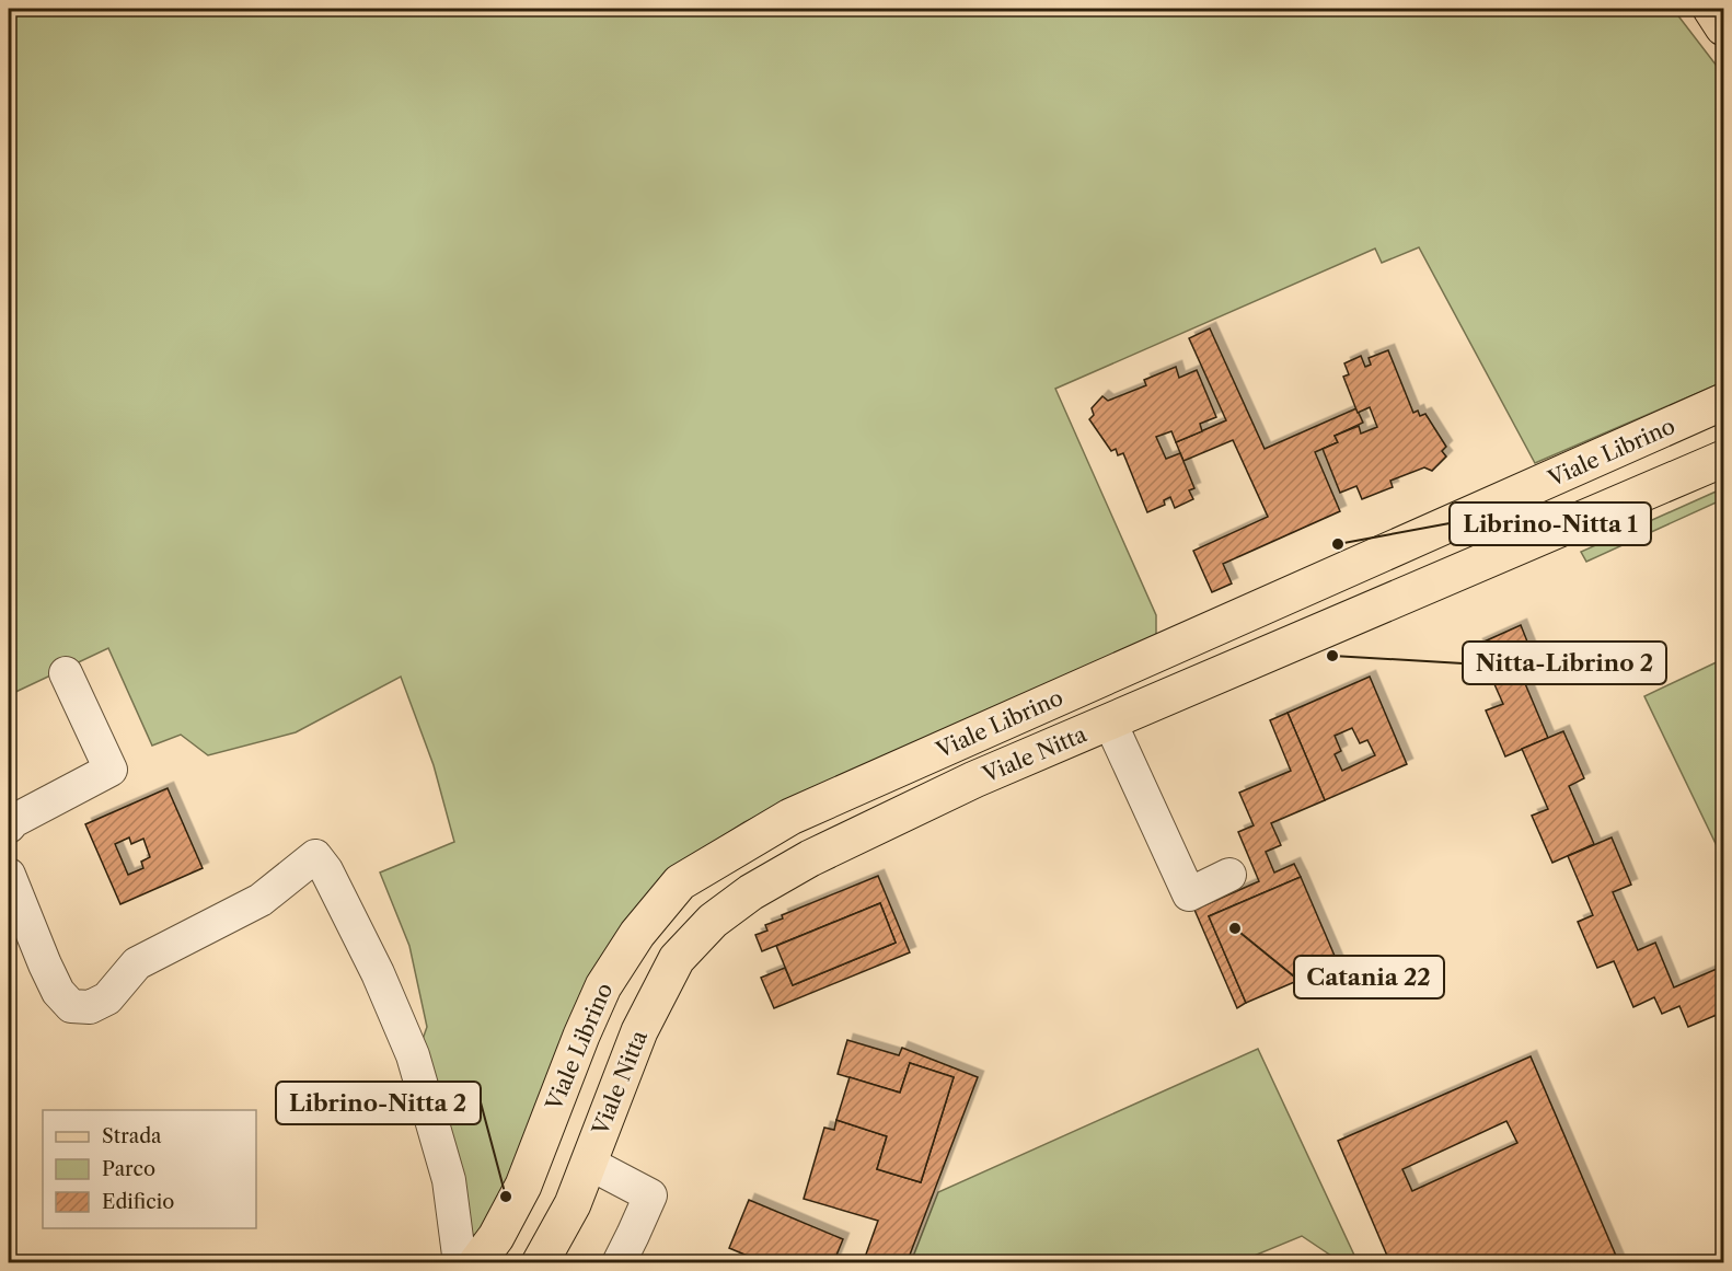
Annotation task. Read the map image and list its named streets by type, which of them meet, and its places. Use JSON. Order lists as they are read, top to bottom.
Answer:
{
  "streets": {
    "main road": ["Viale Librino", "Viale Nitta"]
  },
  "places": [
    "Librino-Nitta 1",
    "Nitta-Librino 2",
    "Catania 22",
    "Librino-Nitta 2"
  ],
  "legend": ["Strada", "Parco", "Edificio"]
}
